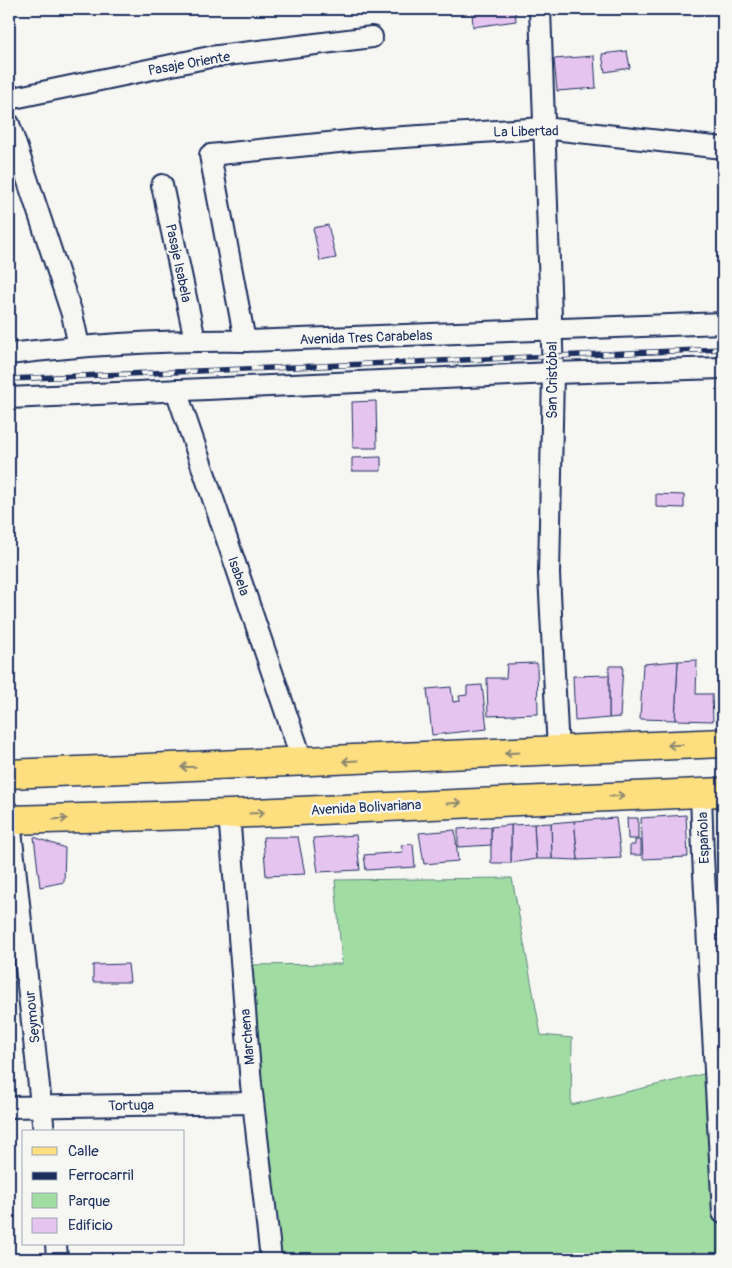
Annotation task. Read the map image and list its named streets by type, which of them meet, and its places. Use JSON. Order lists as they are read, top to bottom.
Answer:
{
  "streets": {
    "main road": ["Avenida Bolivariana"],
    "street": [
      "Pasaje Oriente",
      "La Libertad",
      "Pasaje Isabela",
      "Avenida Tres Carabelas",
      "San Cristóbal",
      "Isabela",
      "Española",
      "Seymour",
      "Marchena",
      "Tortuga"
    ]
  },
  "crossings": [
    ["La Libertad", "Avenida Tres Carabelas"],
    ["La Libertad", "San Cristóbal"],
    ["Pasaje Isabela", "Avenida Tres Carabelas"],
    ["Avenida Tres Carabelas", "San Cristóbal"],
    ["Avenida Bolivariana", "Española"],
    ["Avenida Bolivariana", "Seymour"],
    ["Avenida Bolivariana", "Marchena"],
    ["Seymour", "Tortuga"],
    ["Marchena", "Tortuga"]
  ],
  "legend": [
    "Calle",
    "Ferrocarril",
    "Parque",
    "Edificio"
  ]
}
